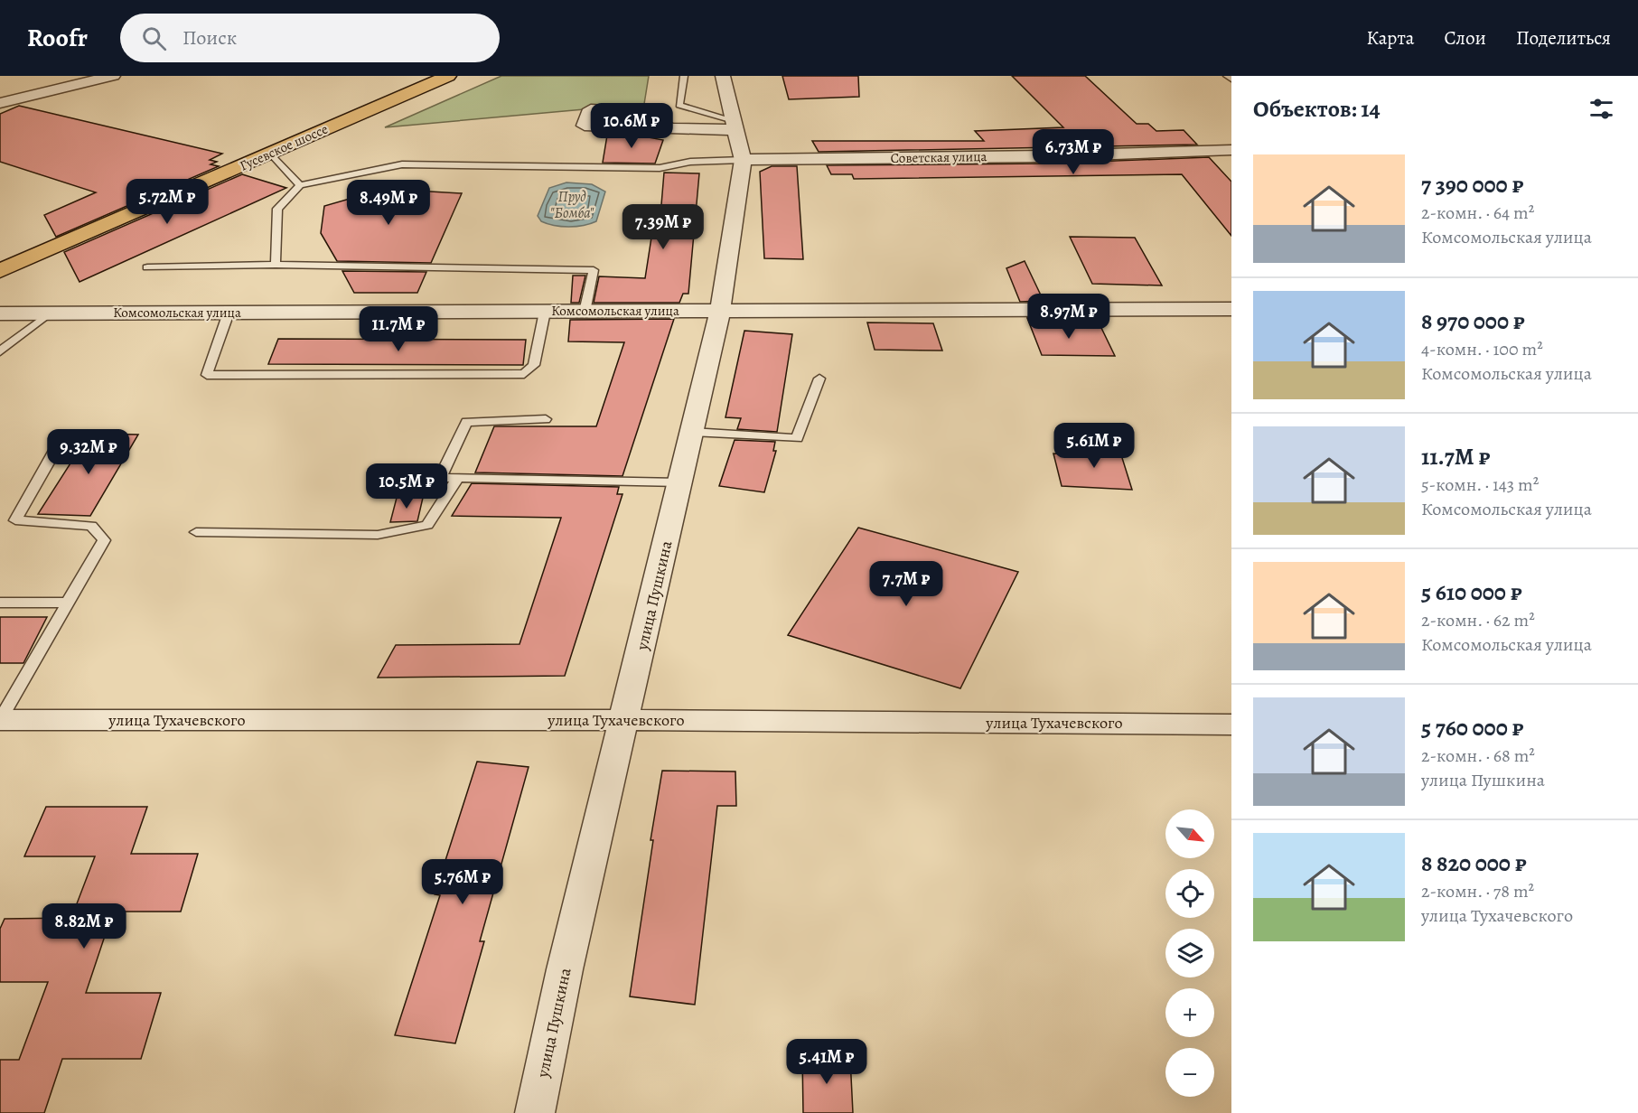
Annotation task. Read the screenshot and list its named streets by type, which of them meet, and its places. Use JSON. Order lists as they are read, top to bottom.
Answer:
{
  "streets": {
    "highway": ["Гусевское шоссе"],
    "street": [
      "Советская улица",
      "Комсомольская улица",
      "улица Пушкина",
      "улица Тухачевского"
    ]
  },
  "crossings": [
    ["Советская улица", "улица Пушкина"],
    ["Комсомольская улица", "улица Пушкина"],
    ["улица Пушкина", "улица Тухачевского"]
  ],
  "water": ["Пруд \"Бомба\""],
  "north": "bottom right",
  "page": {
    "header": "Roofr",
    "search": "Поиск",
    "nav": ["Карта", "Слои", "Поделиться"],
    "heading": "Объектов: 14",
    "price": [
      "10.6M ₽",
      "6.73M ₽",
      "5.72M ₽",
      "8.49M ₽",
      "7.39M ₽",
      "8.97M ₽",
      "11.7M ₽",
      "5.61M ₽",
      "9.32M ₽",
      "10.5M ₽",
      "7.7M ₽",
      "5.76M ₽",
      "8.82M ₽",
      "5.41M ₽"
    ],
    "list": [
      {
        "name": "7 390 000 ₽",
        "note": "2-комн. · 64 m² · Комсомольская улица"
      },
      {
        "name": "8 970 000 ₽",
        "note": "4-комн. · 100 m² · Комсомольская улица"
      },
      {
        "name": "11.7M ₽",
        "note": "5-комн. · 143 m² · Комсомольская улица"
      },
      {
        "name": "5 610 000 ₽",
        "note": "2-комн. · 62 m² · Комсомольская улица"
      },
      {
        "name": "5 760 000 ₽",
        "note": "2-комн. · 68 m² · улица Пушкина"
      },
      {
        "name": "8 820 000 ₽",
        "note": "2-комн. · 78 m² · улица Тухачевского"
      }
    ],
    "map_buttons": ["+", "−"]
  }
}
